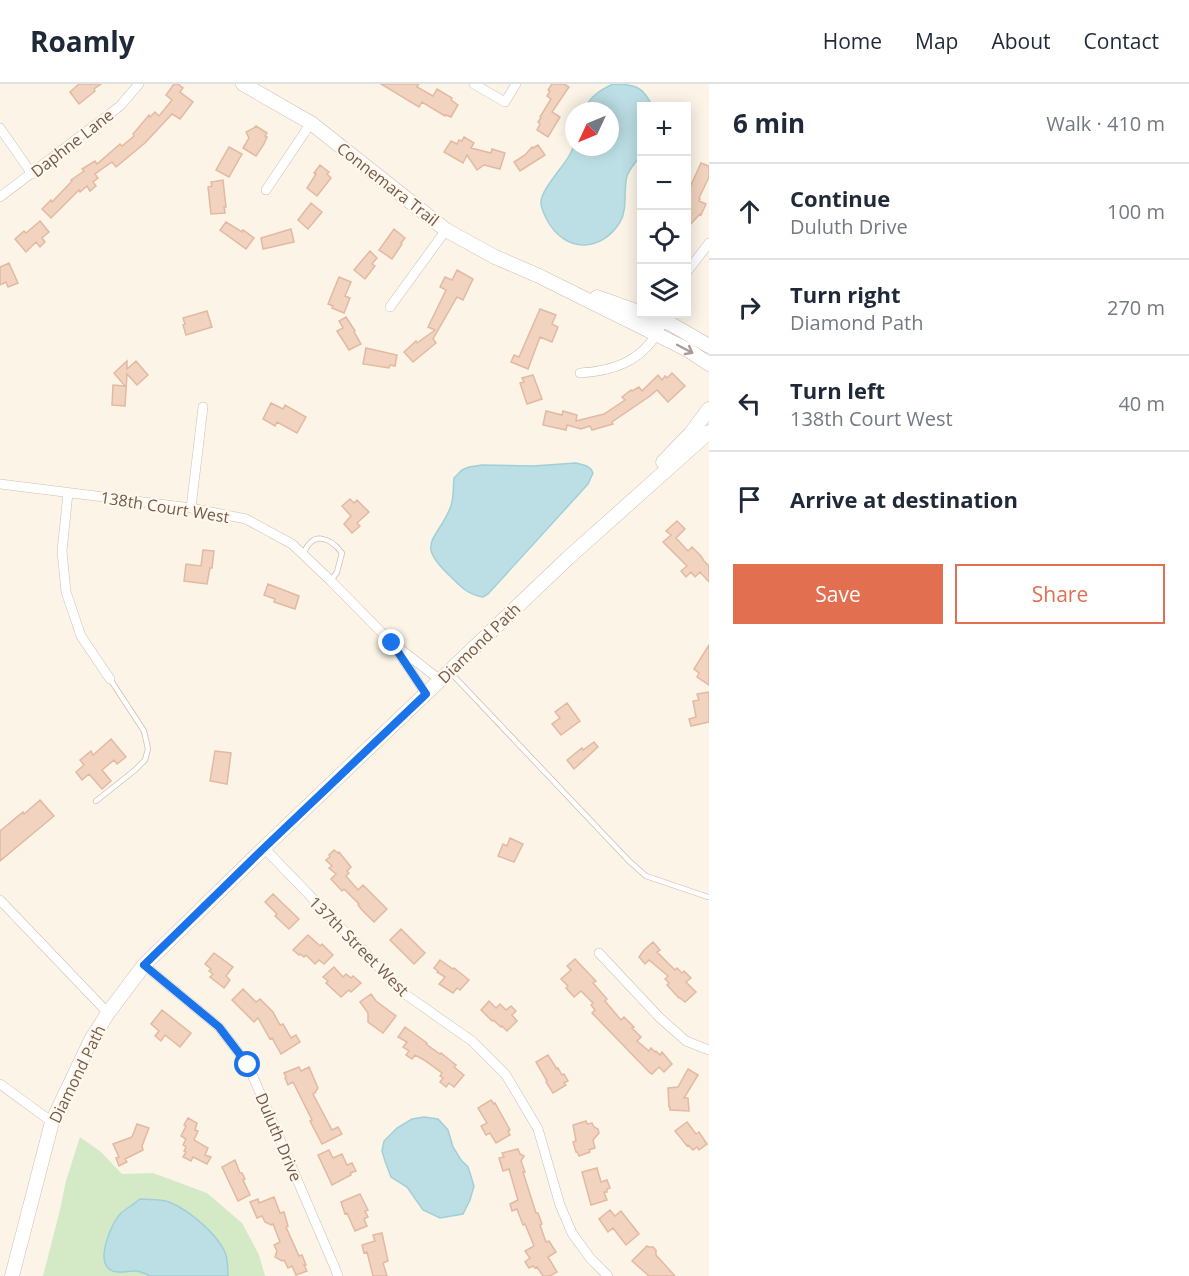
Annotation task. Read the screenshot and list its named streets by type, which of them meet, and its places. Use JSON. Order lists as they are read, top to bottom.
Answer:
{
  "streets": {
    "street": [
      "Daphne Lane",
      "Connemara Trail",
      "138th Court West",
      "Diamond Path",
      "137th Street West",
      "Duluth Drive"
    ]
  },
  "crossings": [
    ["138th Court West", "Diamond Path"],
    ["Diamond Path", "137th Street West"],
    ["Diamond Path", "Duluth Drive"]
  ],
  "north": "bottom left",
  "page": {
    "header": "Roamly",
    "nav": [
      "Home",
      "Map",
      "About",
      "Contact"
    ],
    "heading": ["6 min", "Walk · 410 m"],
    "map_buttons": ["+", "−"],
    "list": [
      ["Continue", "Duluth Drive", "100 m"],
      ["Turn right", "Diamond Path", "270 m"],
      ["Turn left", "138th Court West", "40 m"],
      "Arrive at destination"
    ],
    "buttons": ["Save", "Share"]
  }
}
